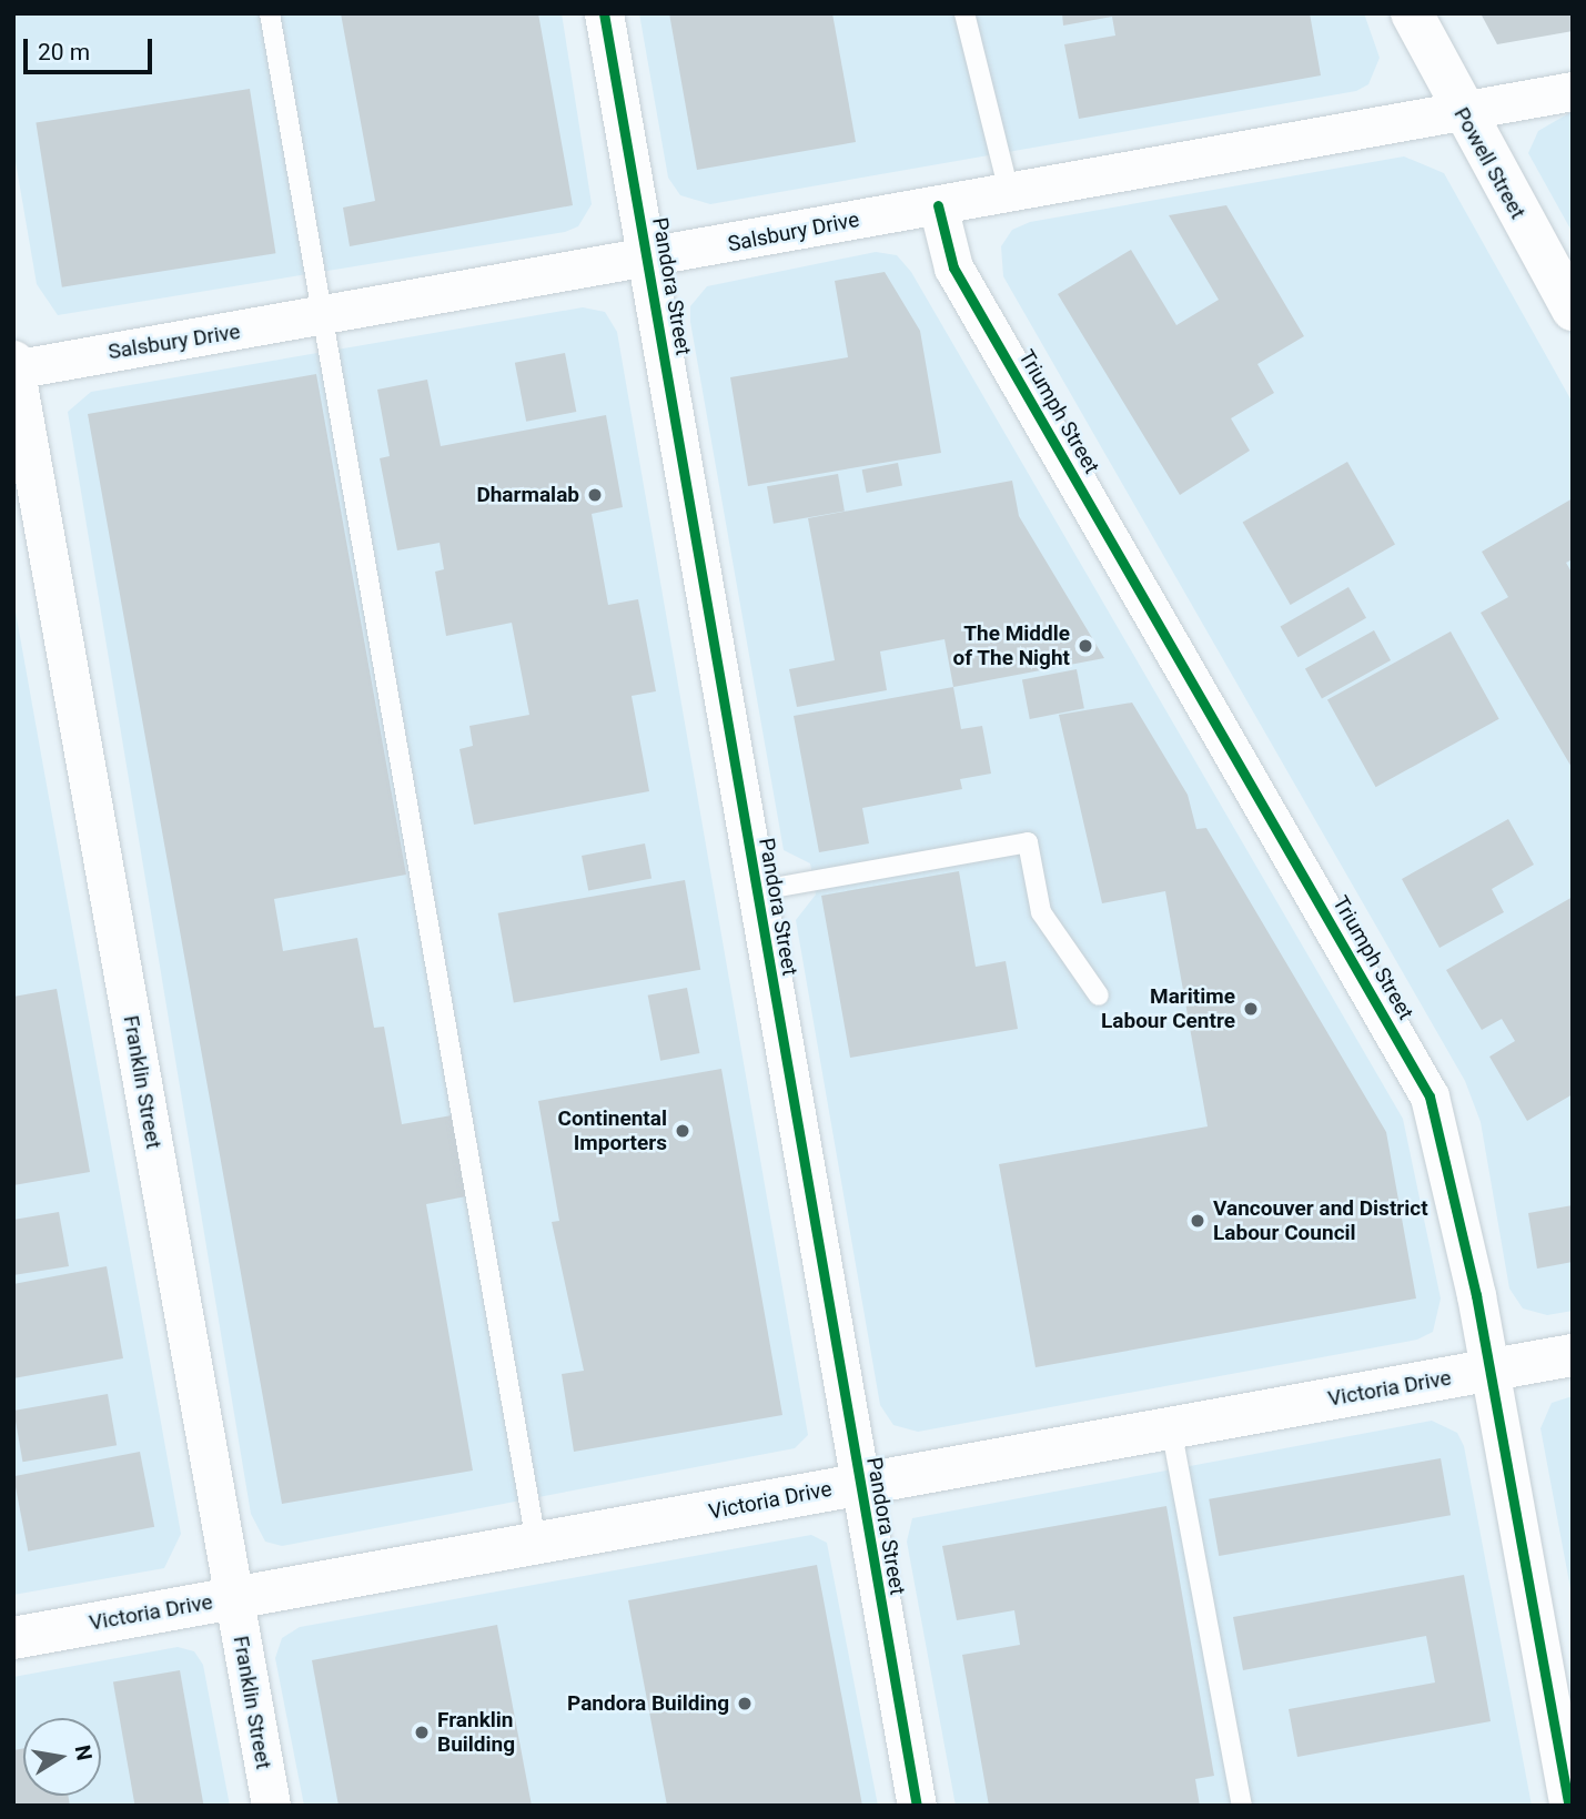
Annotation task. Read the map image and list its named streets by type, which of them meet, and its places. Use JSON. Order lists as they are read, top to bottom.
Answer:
{
  "streets": {
    "street": [
      "Powell Street",
      "Salsbury Drive",
      "Pandora Street",
      "Triumph Street",
      "Franklin Street",
      "Victoria Drive"
    ]
  },
  "crossings": [
    ["Powell Street", "Salsbury Drive"],
    ["Salsbury Drive", "Pandora Street"],
    ["Salsbury Drive", "Triumph Street"],
    ["Salsbury Drive", "Franklin Street"],
    ["Pandora Street", "Victoria Drive"],
    ["Triumph Street", "Victoria Drive"],
    ["Franklin Street", "Victoria Drive"]
  ],
  "places": [
    "Dharmalab",
    "The Middle of The Night",
    "Maritime Labour Centre",
    "Continental Importers",
    "Vancouver and District Labour Council",
    "Pandora Building",
    "Franklin Building"
  ],
  "scale_bar": "20 m",
  "north": "right"
}
